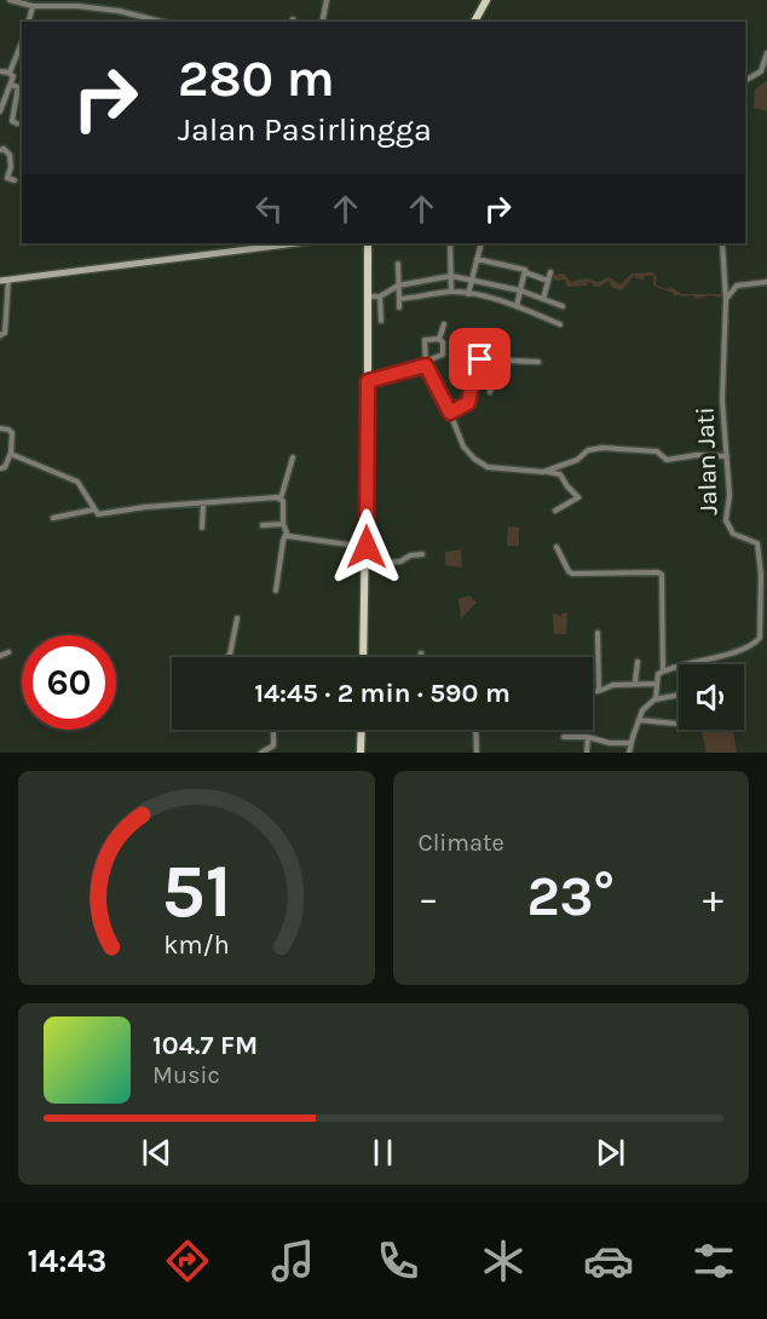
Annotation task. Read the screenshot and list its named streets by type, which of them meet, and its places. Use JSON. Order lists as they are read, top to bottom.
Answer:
{
  "streets": {
    "street": ["Jalan Jati"]
  },
  "page": {
    "turn": ["280 m", "Jalan Pasirlingga"],
    "limit": "60",
    "trip": "14:45 · 2 min · 590 m",
    "tile": "Climate",
    "heat": ["−", "23°", "+"],
    "song": ["104.7 FM", "Music"],
    "tabs": "14:43",
    "gauge": ["51", "km/h"]
  }
}
